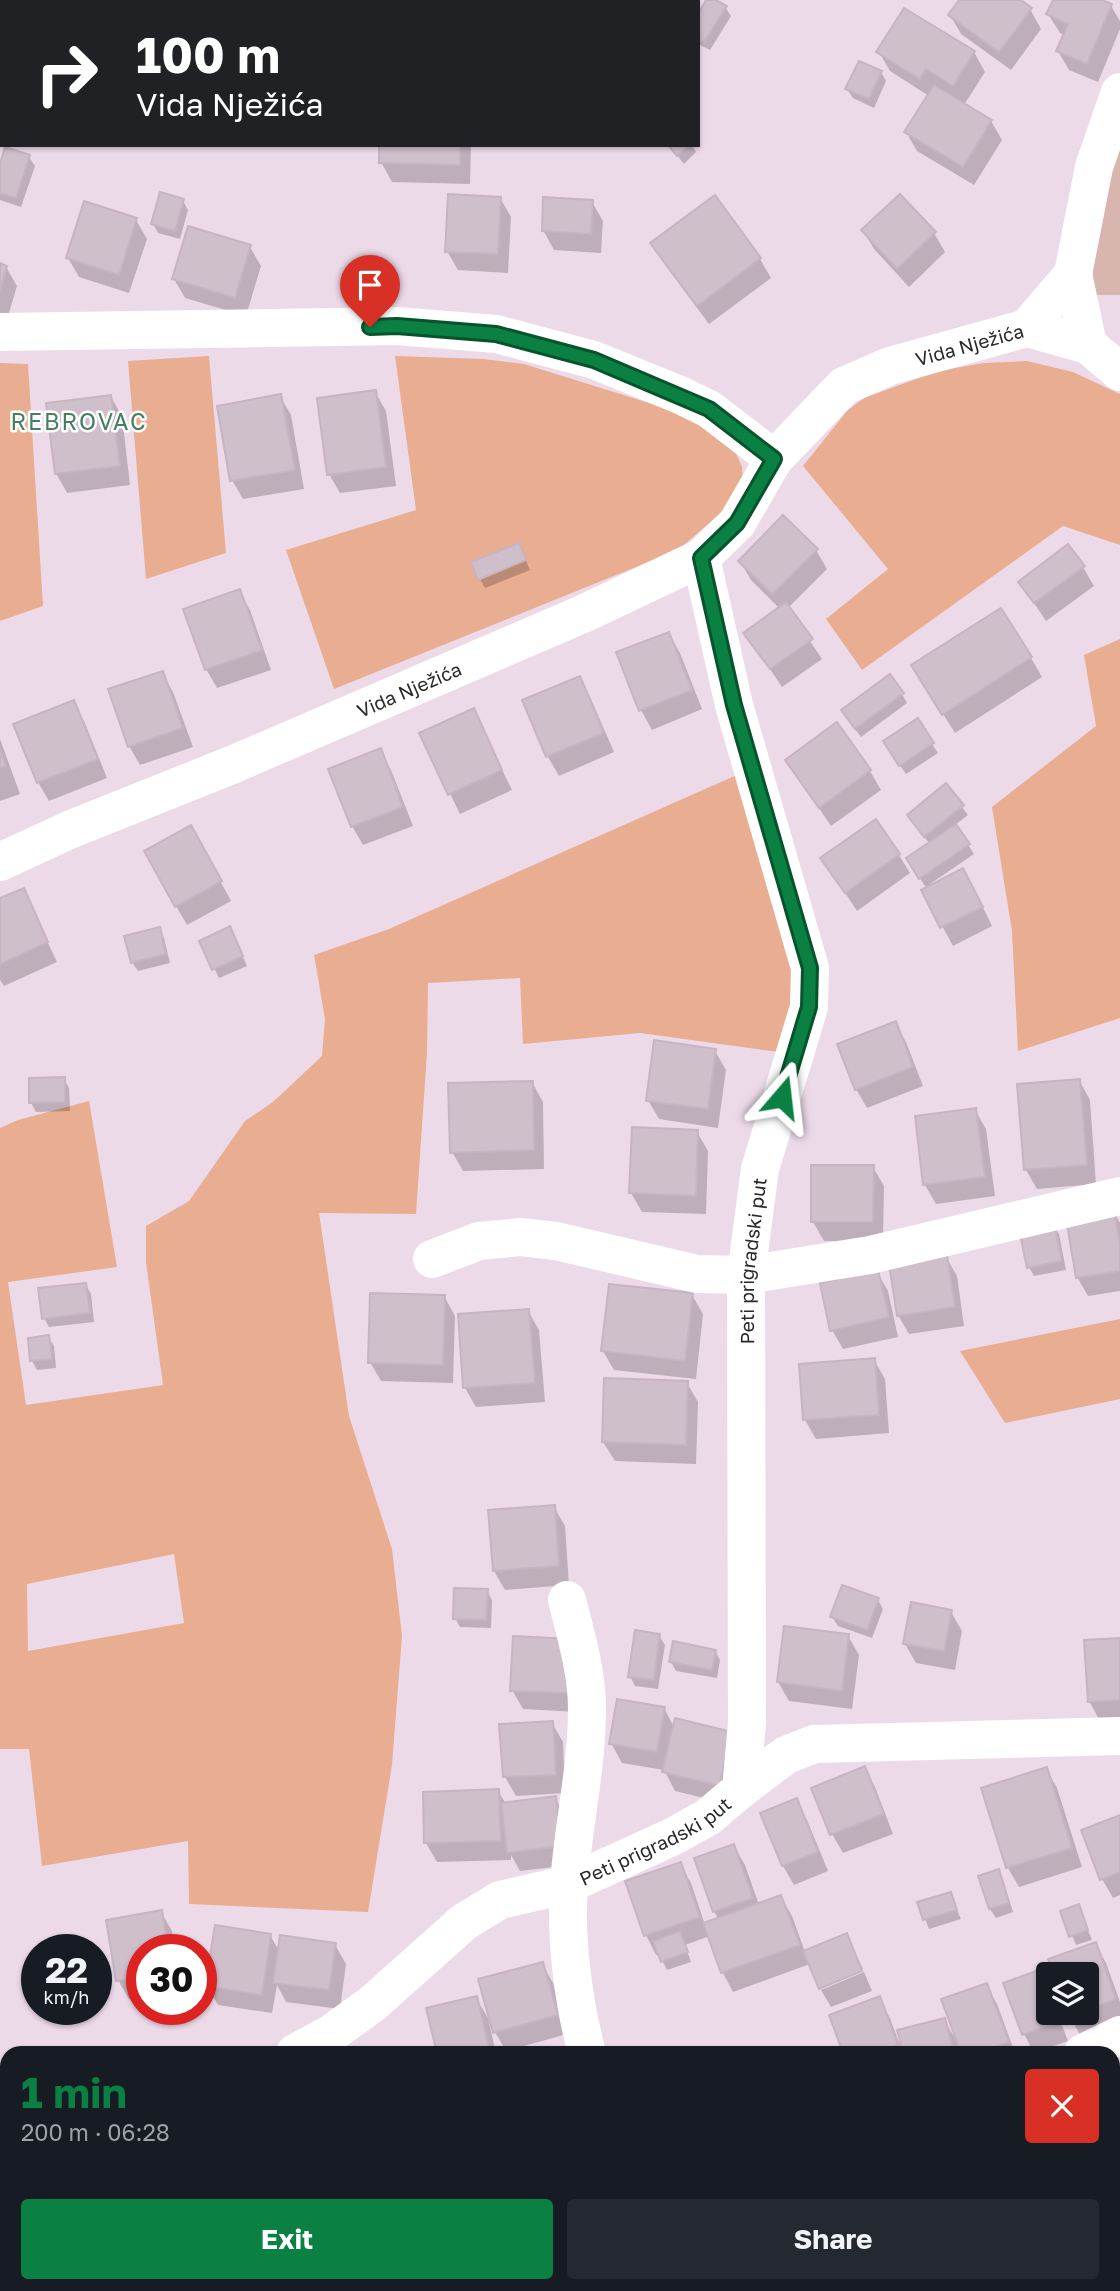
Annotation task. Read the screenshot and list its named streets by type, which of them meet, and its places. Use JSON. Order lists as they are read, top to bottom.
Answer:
{
  "streets": {
    "street": ["Vida Nježića", "Peti prigradski put"]
  },
  "crossings": [
    ["Vida Nježića", "Peti prigradski put"]
  ],
  "districts": ["REBROVAC"],
  "page": {
    "turn": ["100 m", "Vida Nježića"],
    "speed": "22 km/h",
    "limit": "30",
    "heading": ["1 min", "200 m · 06:28"],
    "buttons": ["Exit", "Share"]
  }
}
